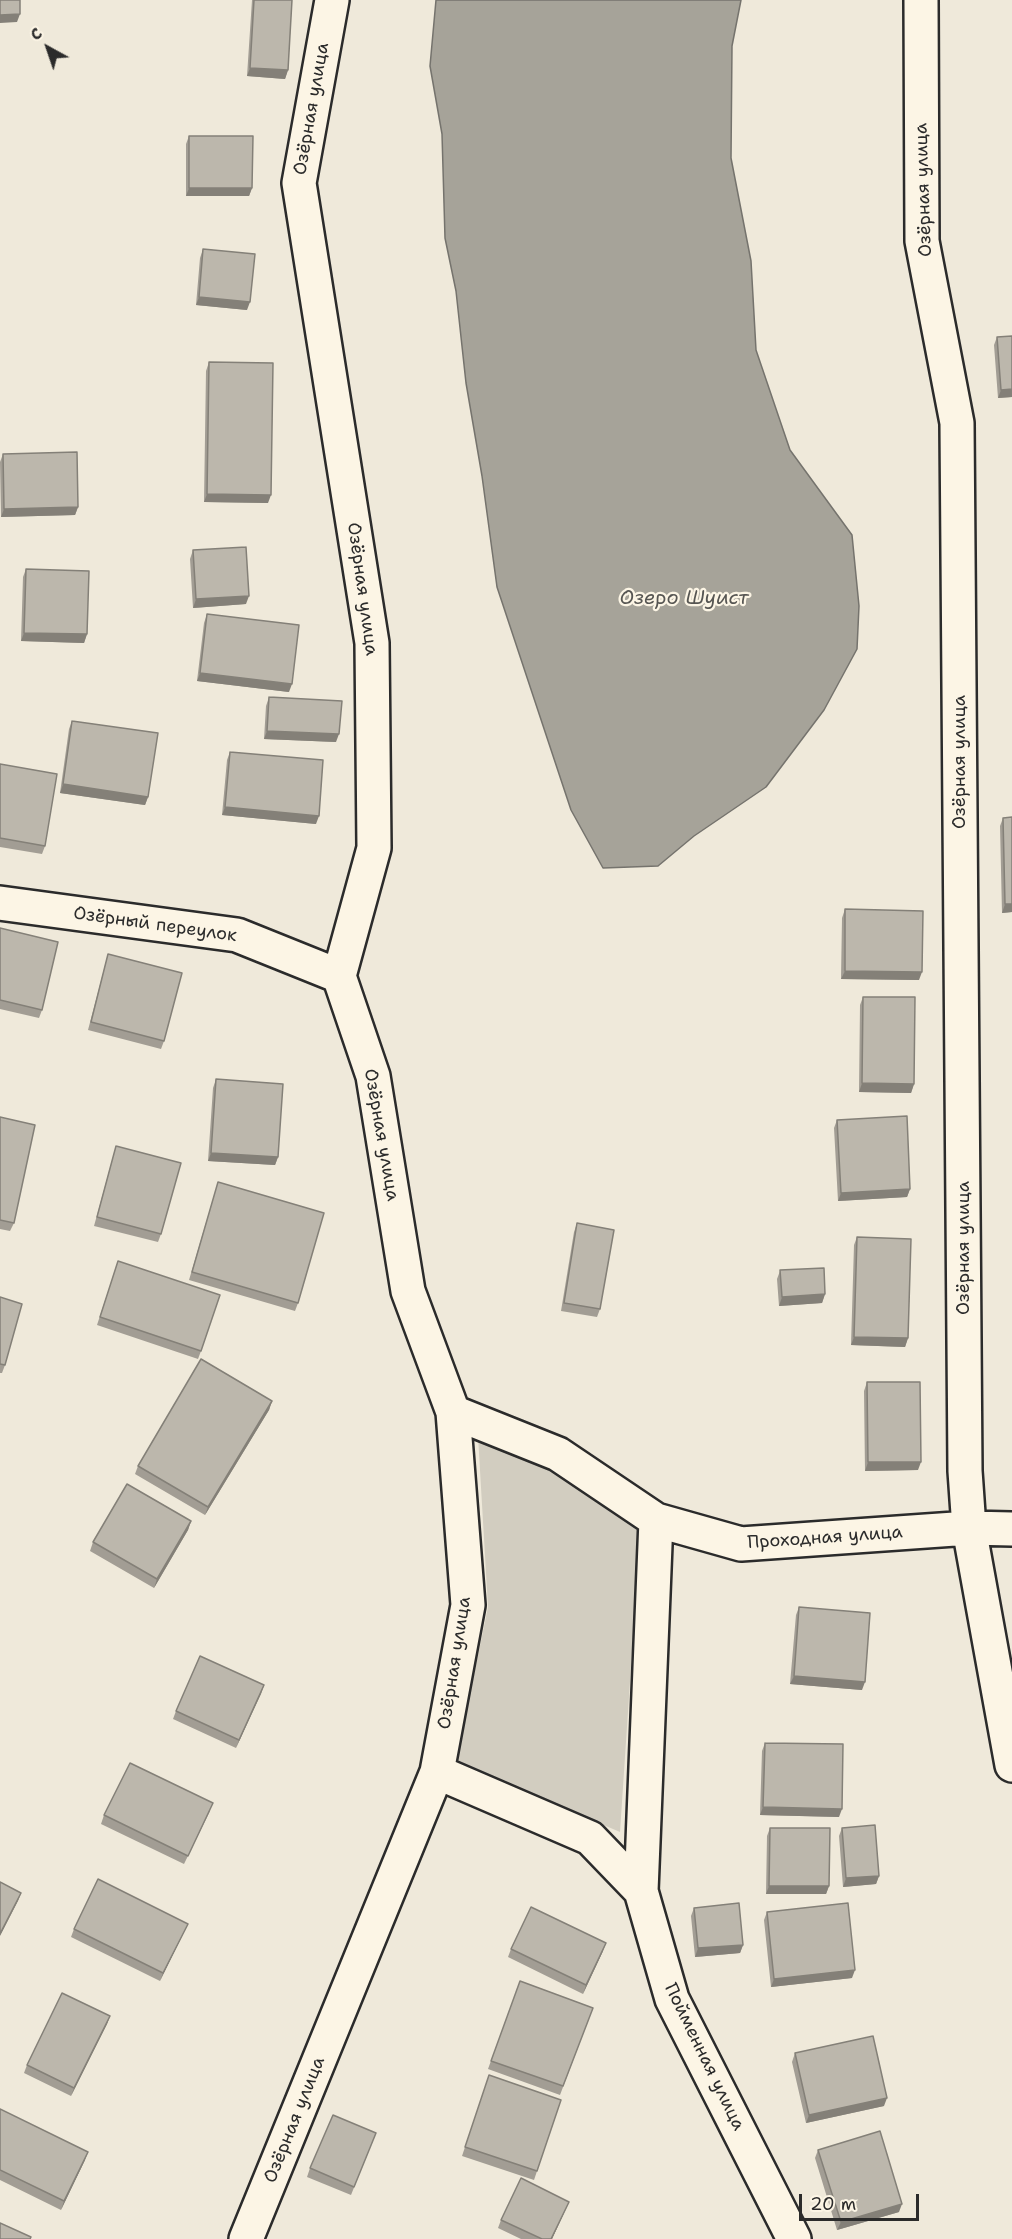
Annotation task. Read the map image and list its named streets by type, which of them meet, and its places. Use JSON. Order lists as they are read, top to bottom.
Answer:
{
  "streets": {
    "street": [
      "Озёрная улица",
      "Озёрный переулок",
      "Проходная улица",
      "Пойменная улица"
    ]
  },
  "crossings": [
    ["Озёрная улица", "Озёрный переулок"],
    ["Озёрная улица", "Проходная улица"],
    ["Озёрная улица", "Пойменная улица"]
  ],
  "water": ["Озеро Шуист"],
  "scale_bar": "20 m",
  "north": "top left"
}
